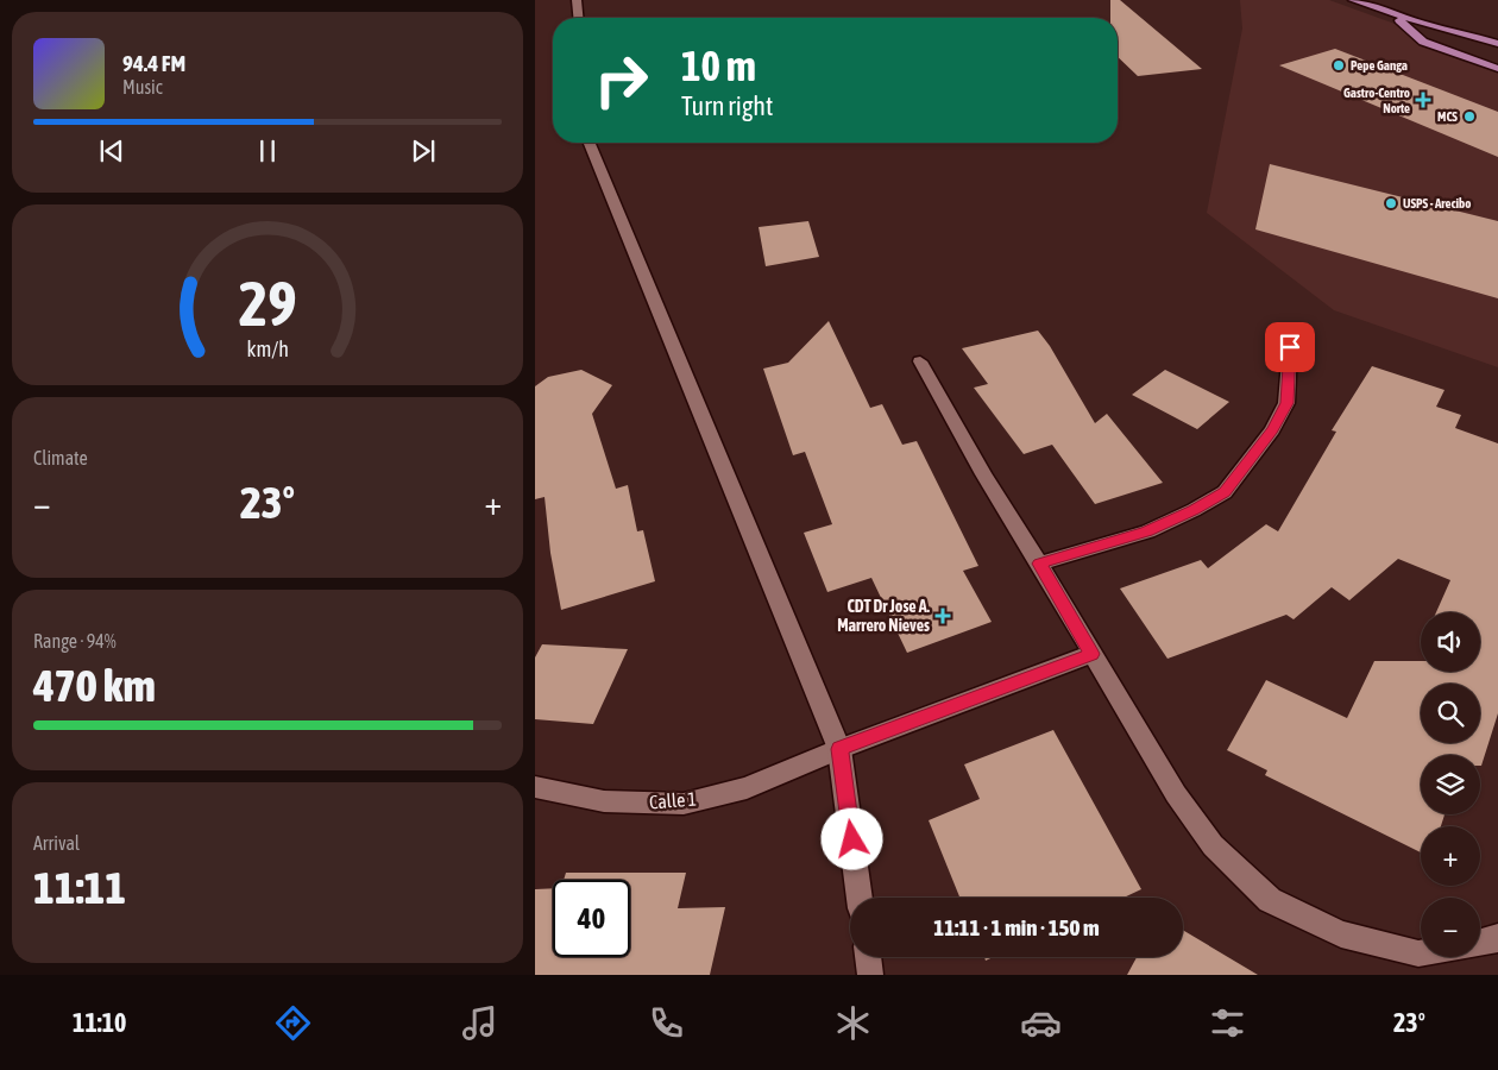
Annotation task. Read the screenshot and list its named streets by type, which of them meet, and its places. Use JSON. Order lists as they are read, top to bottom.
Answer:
{
  "streets": {
    "street": ["Calle 1"]
  },
  "places": {
    "other": ["Pepe Ganga", "MCS", "USPS - Arecibo"],
    "health": ["Gastro-Centro Norte", "CDT Dr Jose A. Marrero Nieves"]
  },
  "page": {
    "turn": ["10 m", "Turn right"],
    "song": ["94.4 FM", "Music"],
    "tile": [
      "Climate",
      ["Range · 94%", "470 km"],
      ["Arrival", "11:11"]
    ],
    "heat": ["−", "23°", "+"],
    "map_buttons": ["+", "−"],
    "limit": "40",
    "trip": "11:11 · 1 min · 150 m",
    "tabs": ["11:10", "23°"],
    "gauge": ["29", "km/h"]
  }
}
